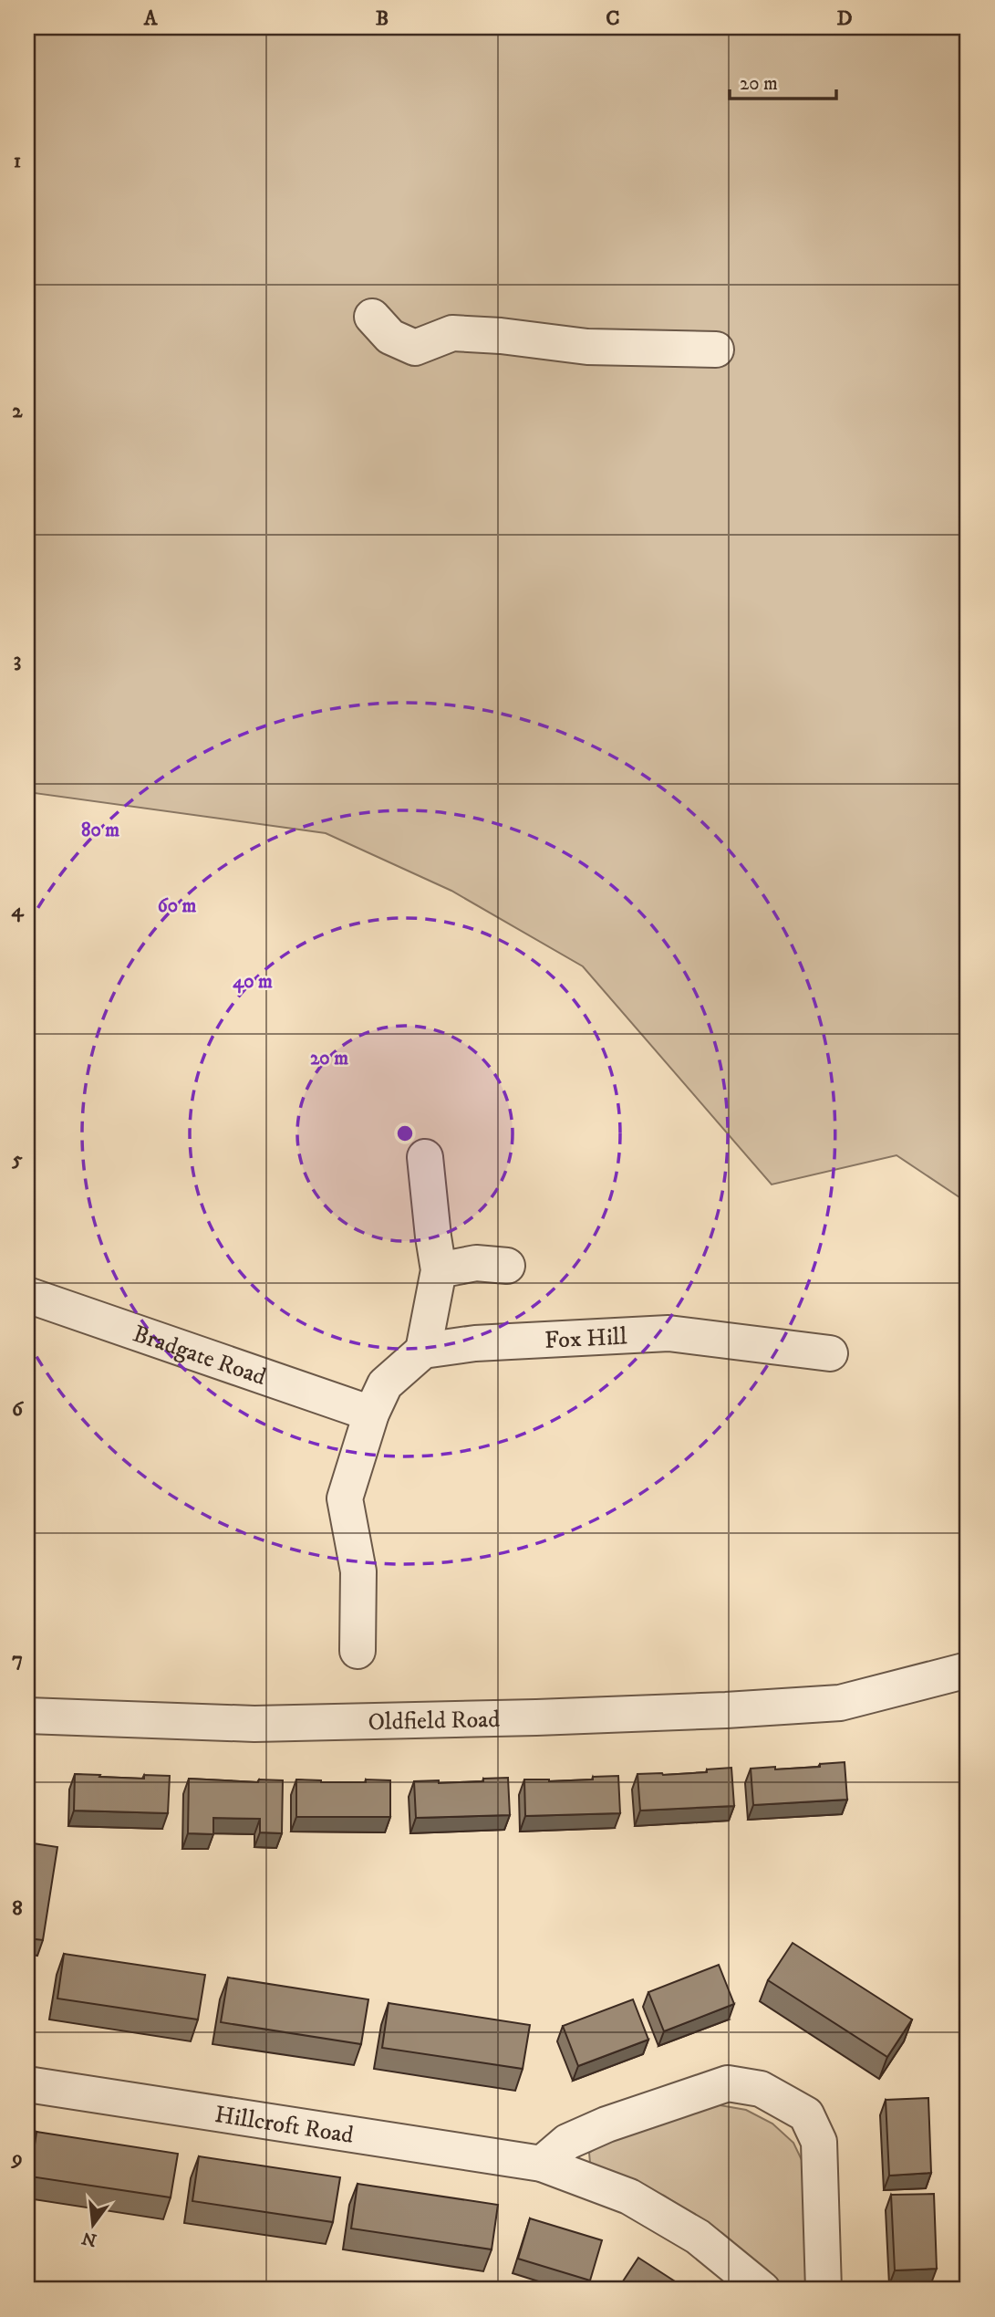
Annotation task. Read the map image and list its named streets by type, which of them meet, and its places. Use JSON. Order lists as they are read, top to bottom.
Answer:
{
  "streets": {
    "street": [
      "Fox Hill",
      "Bradgate Road",
      "Oldfield Road",
      "Hillcroft Road"
    ]
  },
  "scale_bar": "20 m",
  "north": "bottom",
  "grid": {
    "columns": [
      "A",
      "B",
      "C",
      "D"
    ],
    "rows": [
      "1",
      "2",
      "3",
      "4",
      "5",
      "6",
      "7",
      "8",
      "9"
    ]
  },
  "rings": [
    "80 m",
    "60 m",
    "40 m",
    "20 m"
  ]
}
